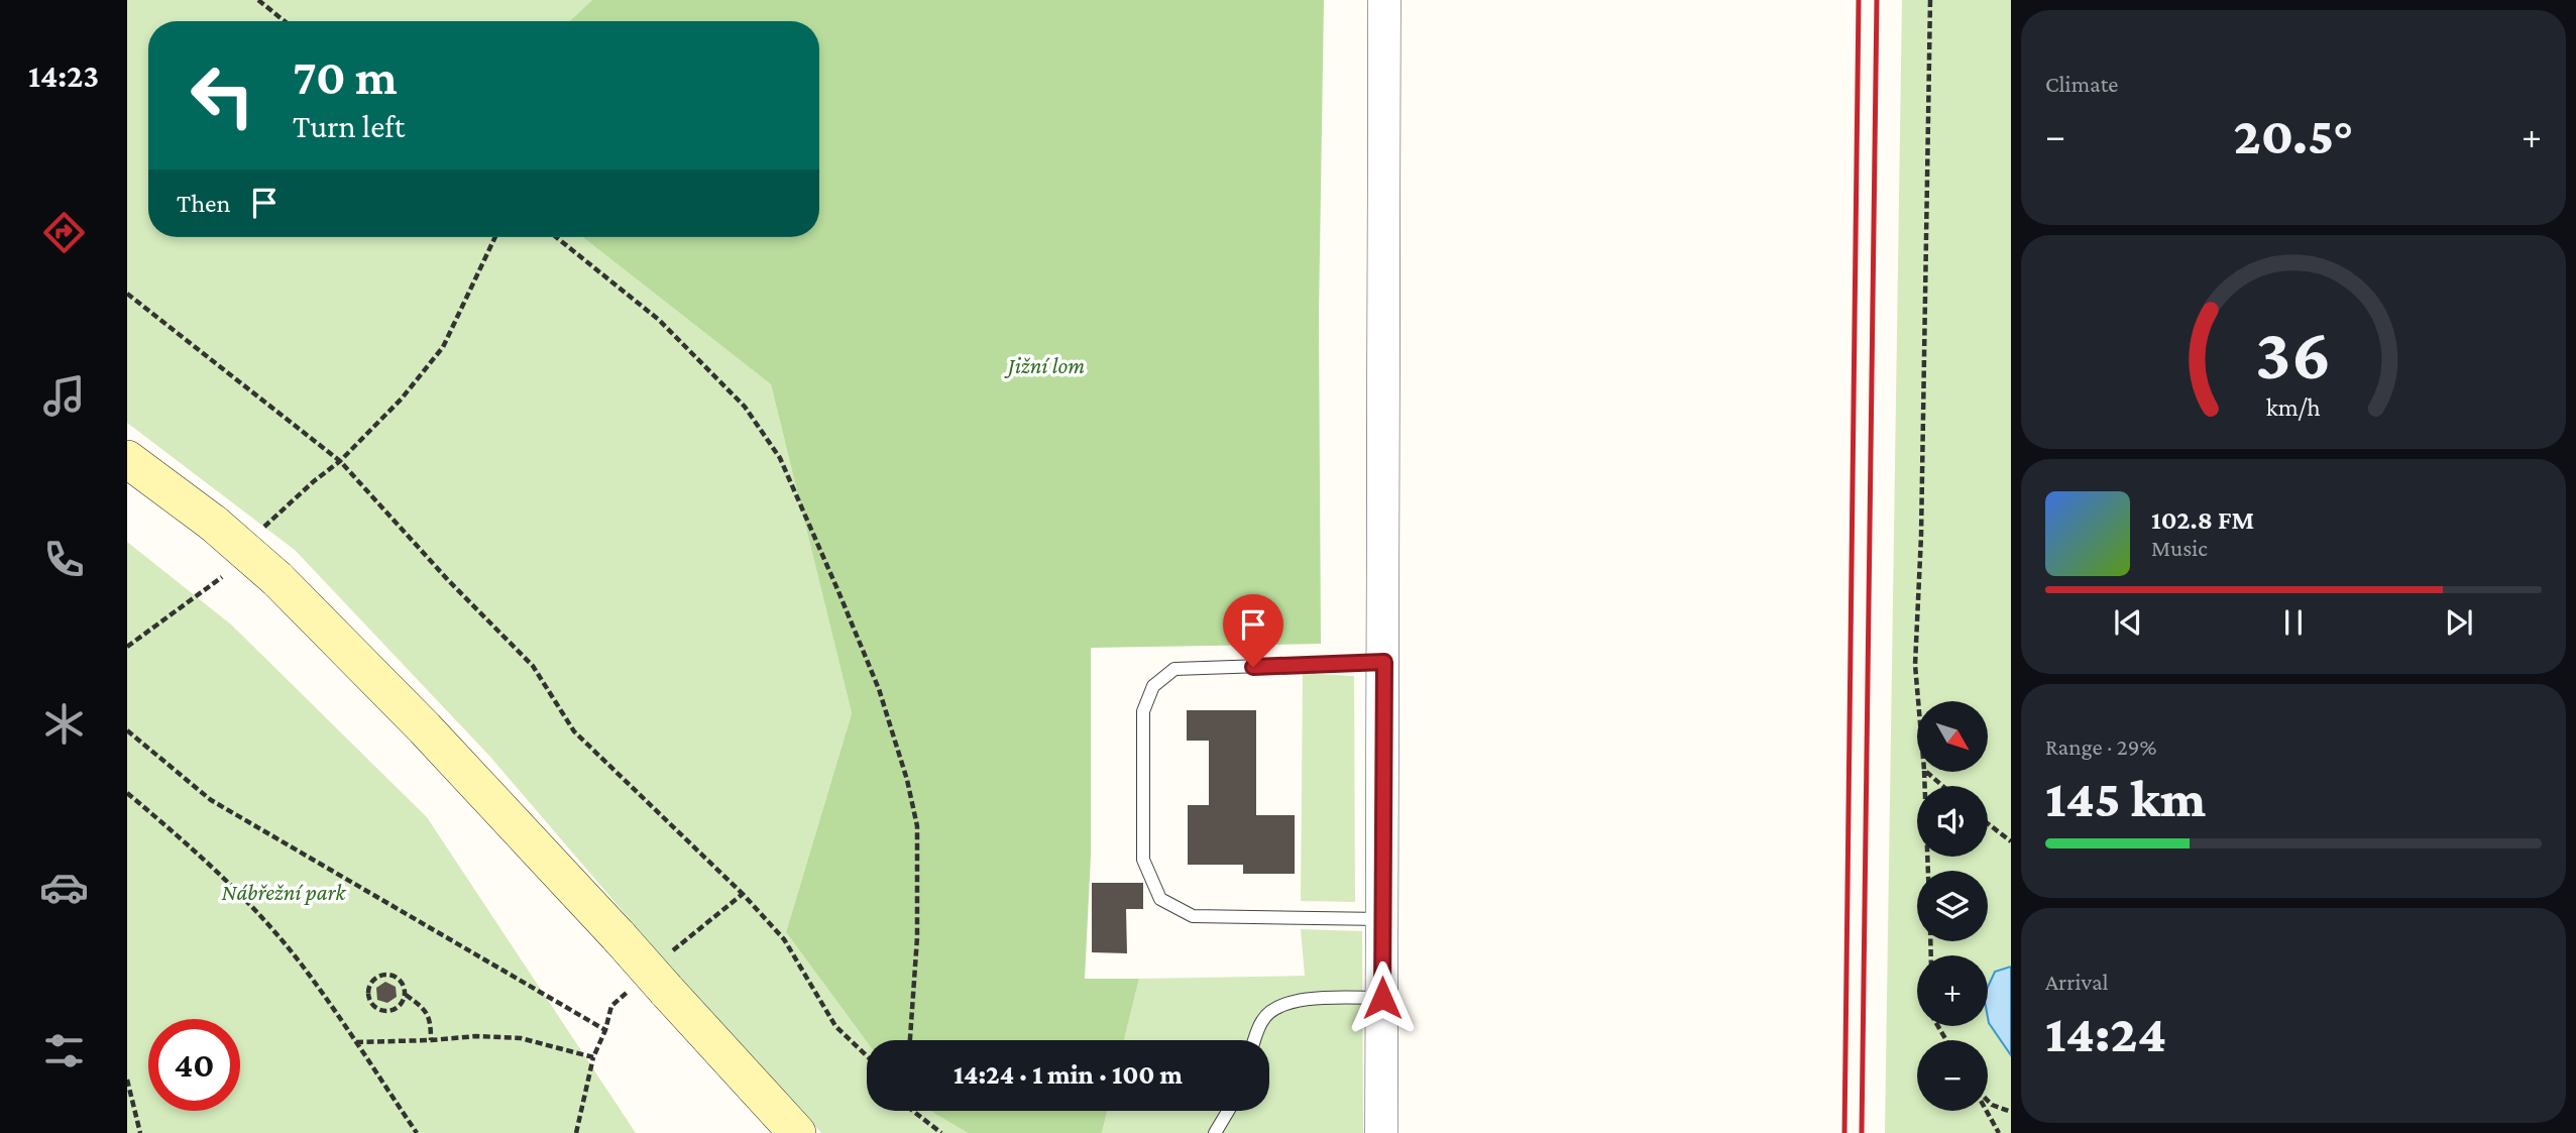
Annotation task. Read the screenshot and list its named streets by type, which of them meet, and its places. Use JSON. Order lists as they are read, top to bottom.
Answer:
{
  "parks": ["Jižní lom", "Nábřežní park"],
  "north": "bottom right",
  "page": {
    "tabs": "14:23",
    "tile": [
      "Climate",
      ["Range · 29%", "145 km"],
      ["Arrival", "14:24"]
    ],
    "turn": ["70 m", "Turn left"],
    "heat": ["−", "20.5°", "+"],
    "then": "Then",
    "song": ["102.8 FM", "Music"],
    "map_buttons": ["+", "−"],
    "limit": "40",
    "trip": "14:24 · 1 min · 100 m",
    "gauge": ["36", "km/h"]
  }
}
